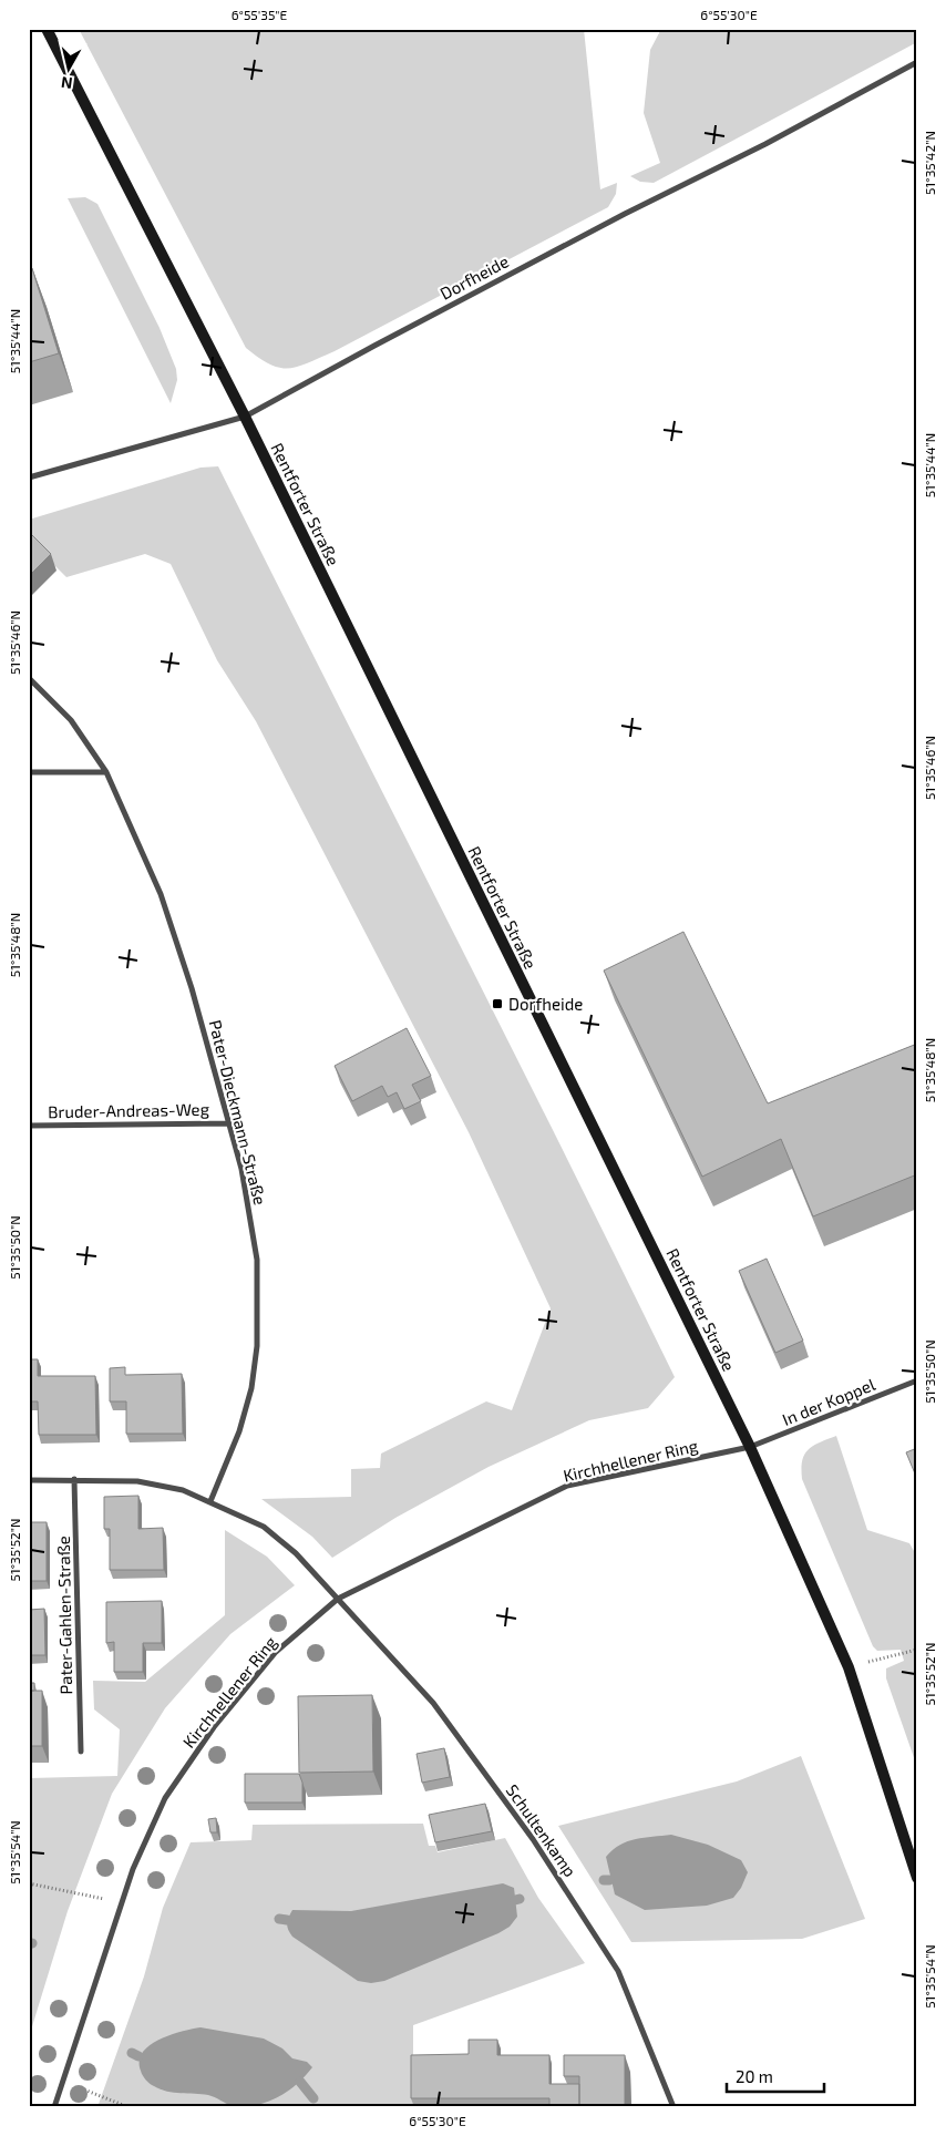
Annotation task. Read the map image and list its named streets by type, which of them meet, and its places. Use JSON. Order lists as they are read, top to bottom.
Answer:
{
  "streets": {
    "main road": ["Rentforter Straße"],
    "street": [
      "Dorfheide",
      "Bruder-Andreas-Weg",
      "Pater-Dieckmann-Straße",
      "In der Koppel",
      "Kirchhellener Ring",
      "Pater-Gahlen-Straße",
      "Schultenkamp"
    ]
  },
  "crossings": [
    ["Dorfheide", "Rentforter Straße"],
    ["Rentforter Straße", "In der Koppel"],
    ["Rentforter Straße", "Kirchhellener Ring"],
    ["Bruder-Andreas-Weg", "Pater-Dieckmann-Straße"],
    ["In der Koppel", "Kirchhellener Ring"],
    ["Kirchhellener Ring", "Schultenkamp"]
  ],
  "places": {
    "transit": ["Dorfheide"]
  },
  "scale_bar": "20 m",
  "north": "bottom",
  "coordinates": [
    "6°55'35\"E",
    "6°55'30\"E",
    "51°35'42\"N",
    "51°35'44\"N",
    "51°35'46\"N",
    "51°35'48\"N",
    "51°35'50\"N",
    "51°35'52\"N",
    "51°35'54\"N"
  ]
}
